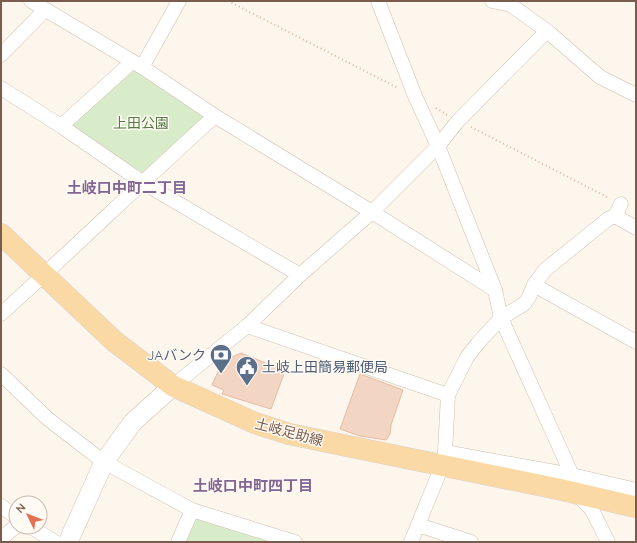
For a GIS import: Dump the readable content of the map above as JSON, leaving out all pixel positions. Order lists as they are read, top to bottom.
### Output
{
  "streets": {
    "main road": ["土岐足助線"]
  },
  "districts": ["土岐口中町二丁目", "土岐口中町四丁目"],
  "parks": ["上田公園"],
  "places": {
    "bank": ["JAバンク"],
    "public building": ["土岐上田簡易郵便局"]
  },
  "north": "top left"
}
